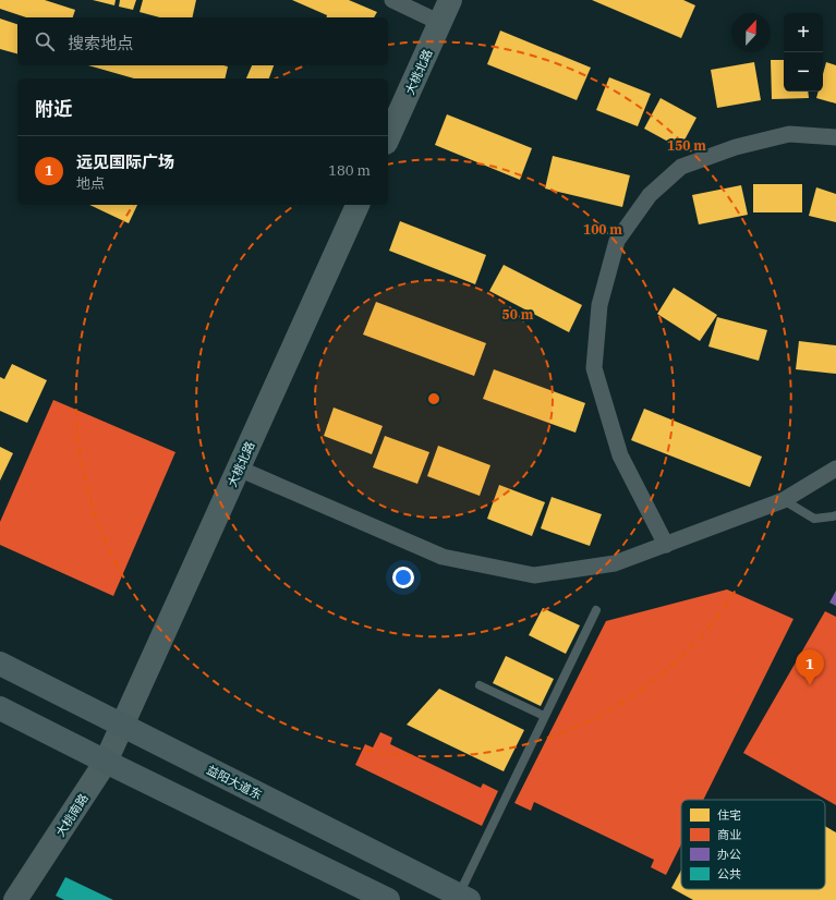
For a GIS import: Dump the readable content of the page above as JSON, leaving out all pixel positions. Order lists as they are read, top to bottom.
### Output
{
  "streets": {
    "main road": ["益阳大道东"],
    "street": ["大桃北路", "大桃南路"]
  },
  "crossings": [
    ["大桃北路", "益阳大道东"],
    ["大桃北路", "大桃南路"],
    ["益阳大道东", "大桃南路"]
  ],
  "legend": [
    "住宅",
    "商业",
    "办公",
    "公共"
  ],
  "north": "top",
  "page": {
    "map_buttons": ["+", "−"],
    "search": "搜索地点",
    "heading": "附近",
    "list": [
      {
        "mark": "1",
        "name": "远见国际广场",
        "note": "地点",
        "value": "180 m"
      }
    ],
    "pins": "1"
  },
  "rings": ["150 m", "100 m", "50 m"]
}
